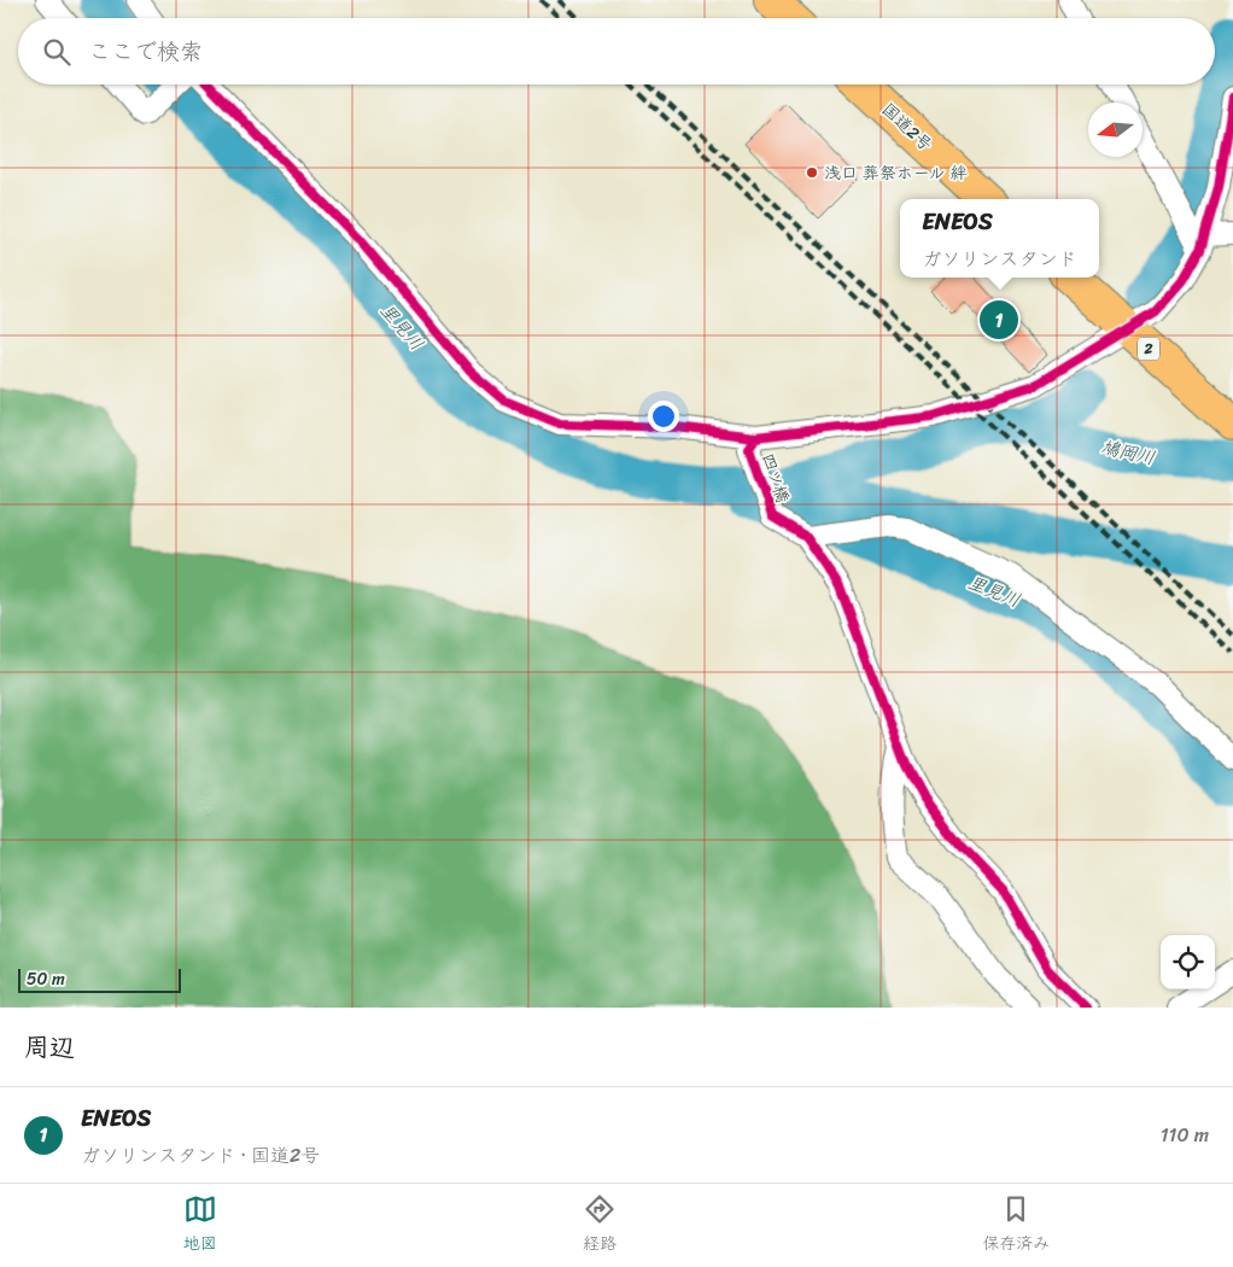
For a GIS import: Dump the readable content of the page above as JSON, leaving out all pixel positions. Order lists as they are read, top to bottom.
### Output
{
  "streets": {
    "highway": ["国道2号", "2"],
    "street": ["四ツ橋"]
  },
  "water": ["里見川", "鳩岡川"],
  "places": ["浅口 葬祭ホール 絆"],
  "scale_bar": "50 m",
  "north": "left",
  "page": {
    "search": "ここで検索",
    "popup": ["ENEOS", "ガソリンスタンド"],
    "pins": "1",
    "scale": "50 m",
    "heading": "周辺",
    "list": [
      {
        "mark": "1",
        "name": "ENEOS",
        "note": "ガソリンスタンド · 国道2号",
        "value": "110 m"
      }
    ],
    "nav": ["地図", "経路", "保存済み"]
  }
}
